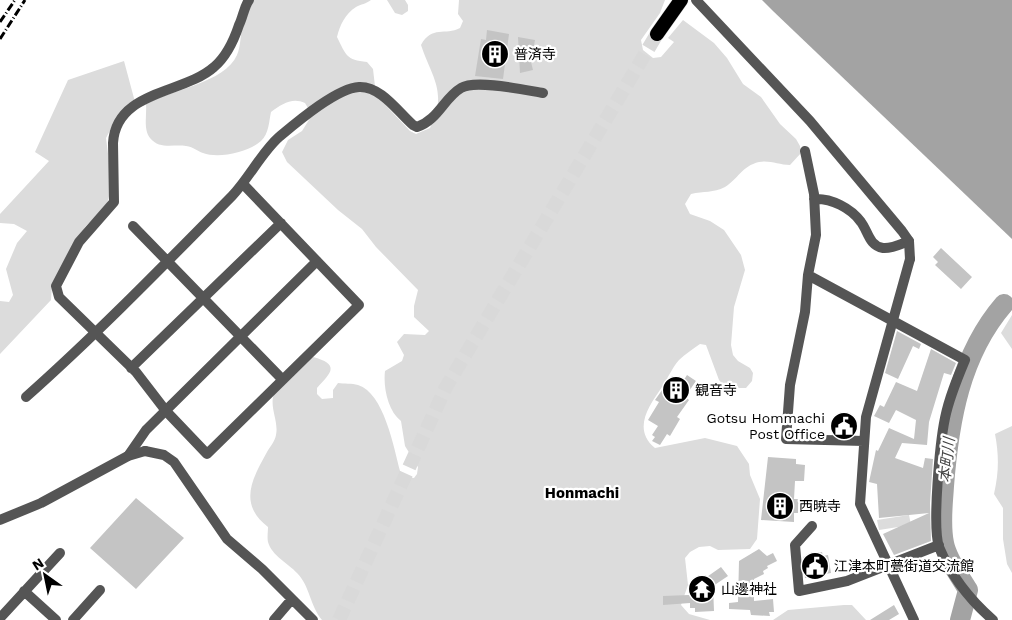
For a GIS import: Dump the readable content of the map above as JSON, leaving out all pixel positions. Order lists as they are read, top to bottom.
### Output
{
  "districts": ["Honmachi"],
  "water": ["本町川"],
  "places": {
    "building": ["普済寺", "観音寺", "西暁寺"],
    "public building": ["Gotsu Hommachi Post Office", "江津本町甍街道交流館"],
    "temple": ["山邊神社"]
  },
  "north": "top left"
}
